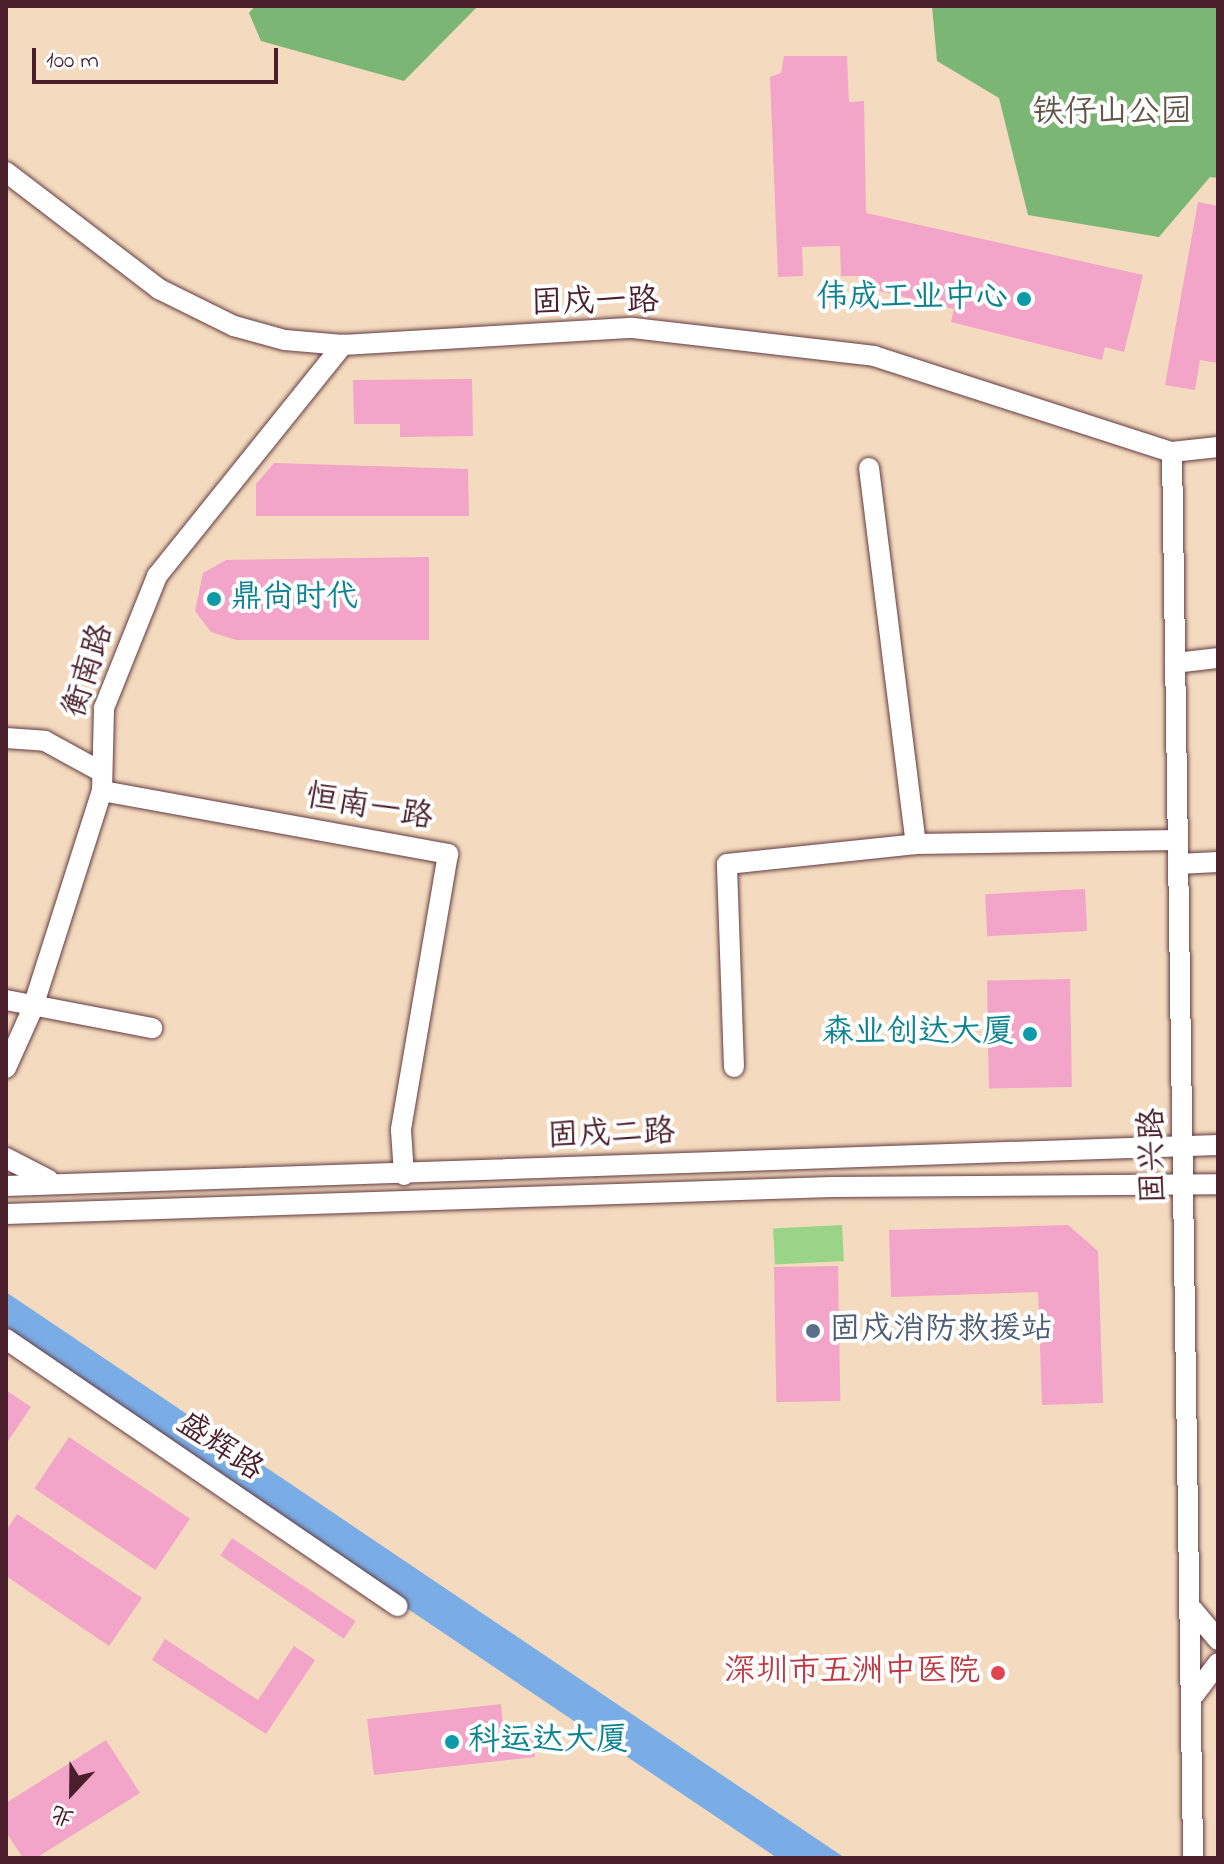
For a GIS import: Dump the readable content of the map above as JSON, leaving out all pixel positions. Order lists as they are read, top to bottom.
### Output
{
  "streets": {
    "street": [
      "固戍一路",
      "衡南路",
      "恒南一路",
      "固戍二路",
      "固兴路",
      "盛辉路"
    ]
  },
  "crossings": [
    ["固戍一路", "衡南路"],
    ["固戍一路", "固兴路"],
    ["衡南路", "恒南一路"],
    ["恒南一路", "固戍二路"],
    ["固戍二路", "固兴路"]
  ],
  "parks": ["铁仔山公园"],
  "places": [
    "伟成工业中心",
    "鼎尚时代",
    "森业创达大厦",
    "固戍消防救援站",
    "深圳市五洲中医院",
    "科运达大厦"
  ],
  "scale_bar": "100 m",
  "north": "bottom"
}
